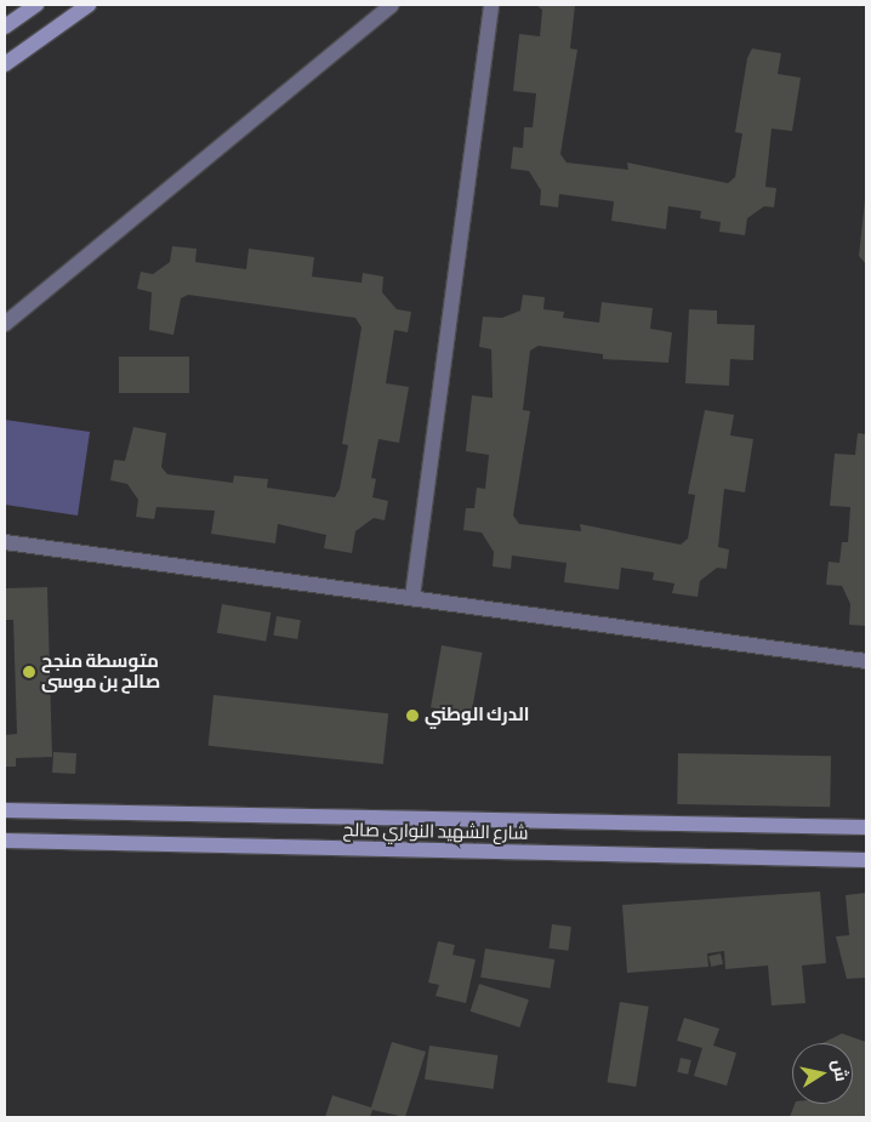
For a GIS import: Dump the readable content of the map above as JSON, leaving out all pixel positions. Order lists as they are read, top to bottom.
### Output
{
  "streets": {
    "street": ["شارع الشهيد النواري صالح"]
  },
  "places": ["متوسطة منجح صالح بن موسى", "الدرك الوطني"],
  "north": "right"
}
